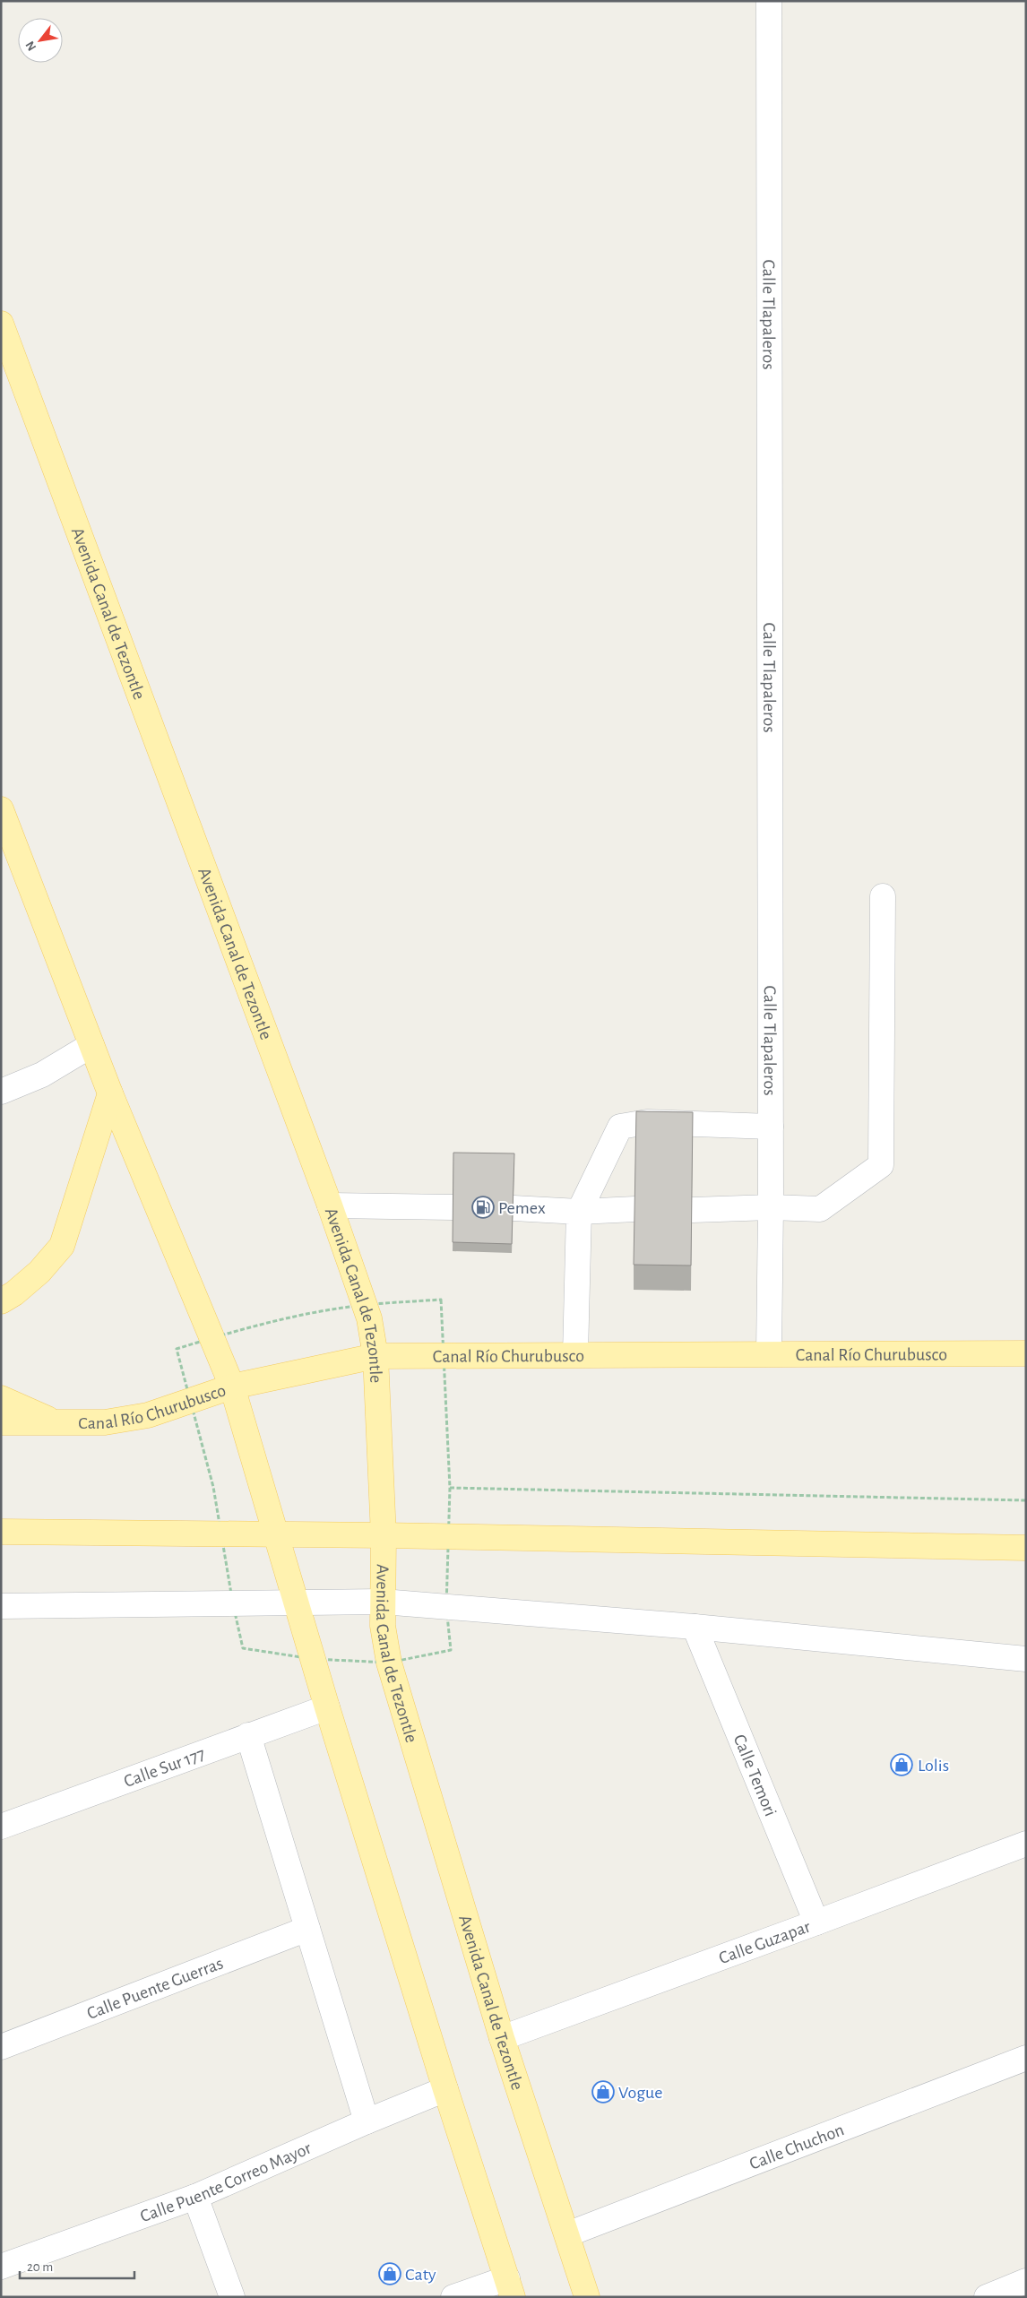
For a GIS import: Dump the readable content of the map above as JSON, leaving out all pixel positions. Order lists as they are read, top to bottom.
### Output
{
  "streets": {
    "main road": ["Avenida Canal de Tezontle", "Canal Río Churubusco"],
    "street": [
      "Calle Tlapaleros",
      "Calle Sur 177",
      "Calle Temori",
      "Calle Guzapar",
      "Calle Puente Guerras",
      "Calle Chuchon",
      "Calle Puente Correo Mayor"
    ]
  },
  "crossings": [
    ["Calle Tlapaleros", "Canal Río Churubusco"],
    ["Avenida Canal de Tezontle", "Canal Río Churubusco"],
    ["Avenida Canal de Tezontle", "Calle Guzapar"],
    ["Avenida Canal de Tezontle", "Calle Chuchon"],
    ["Calle Temori", "Calle Guzapar"]
  ],
  "places": {
    "fuel station": ["Pemex"],
    "shop": ["Lolis", "Vogue", "Caty"]
  },
  "scale_bar": "20 m",
  "north": "bottom left"
}
